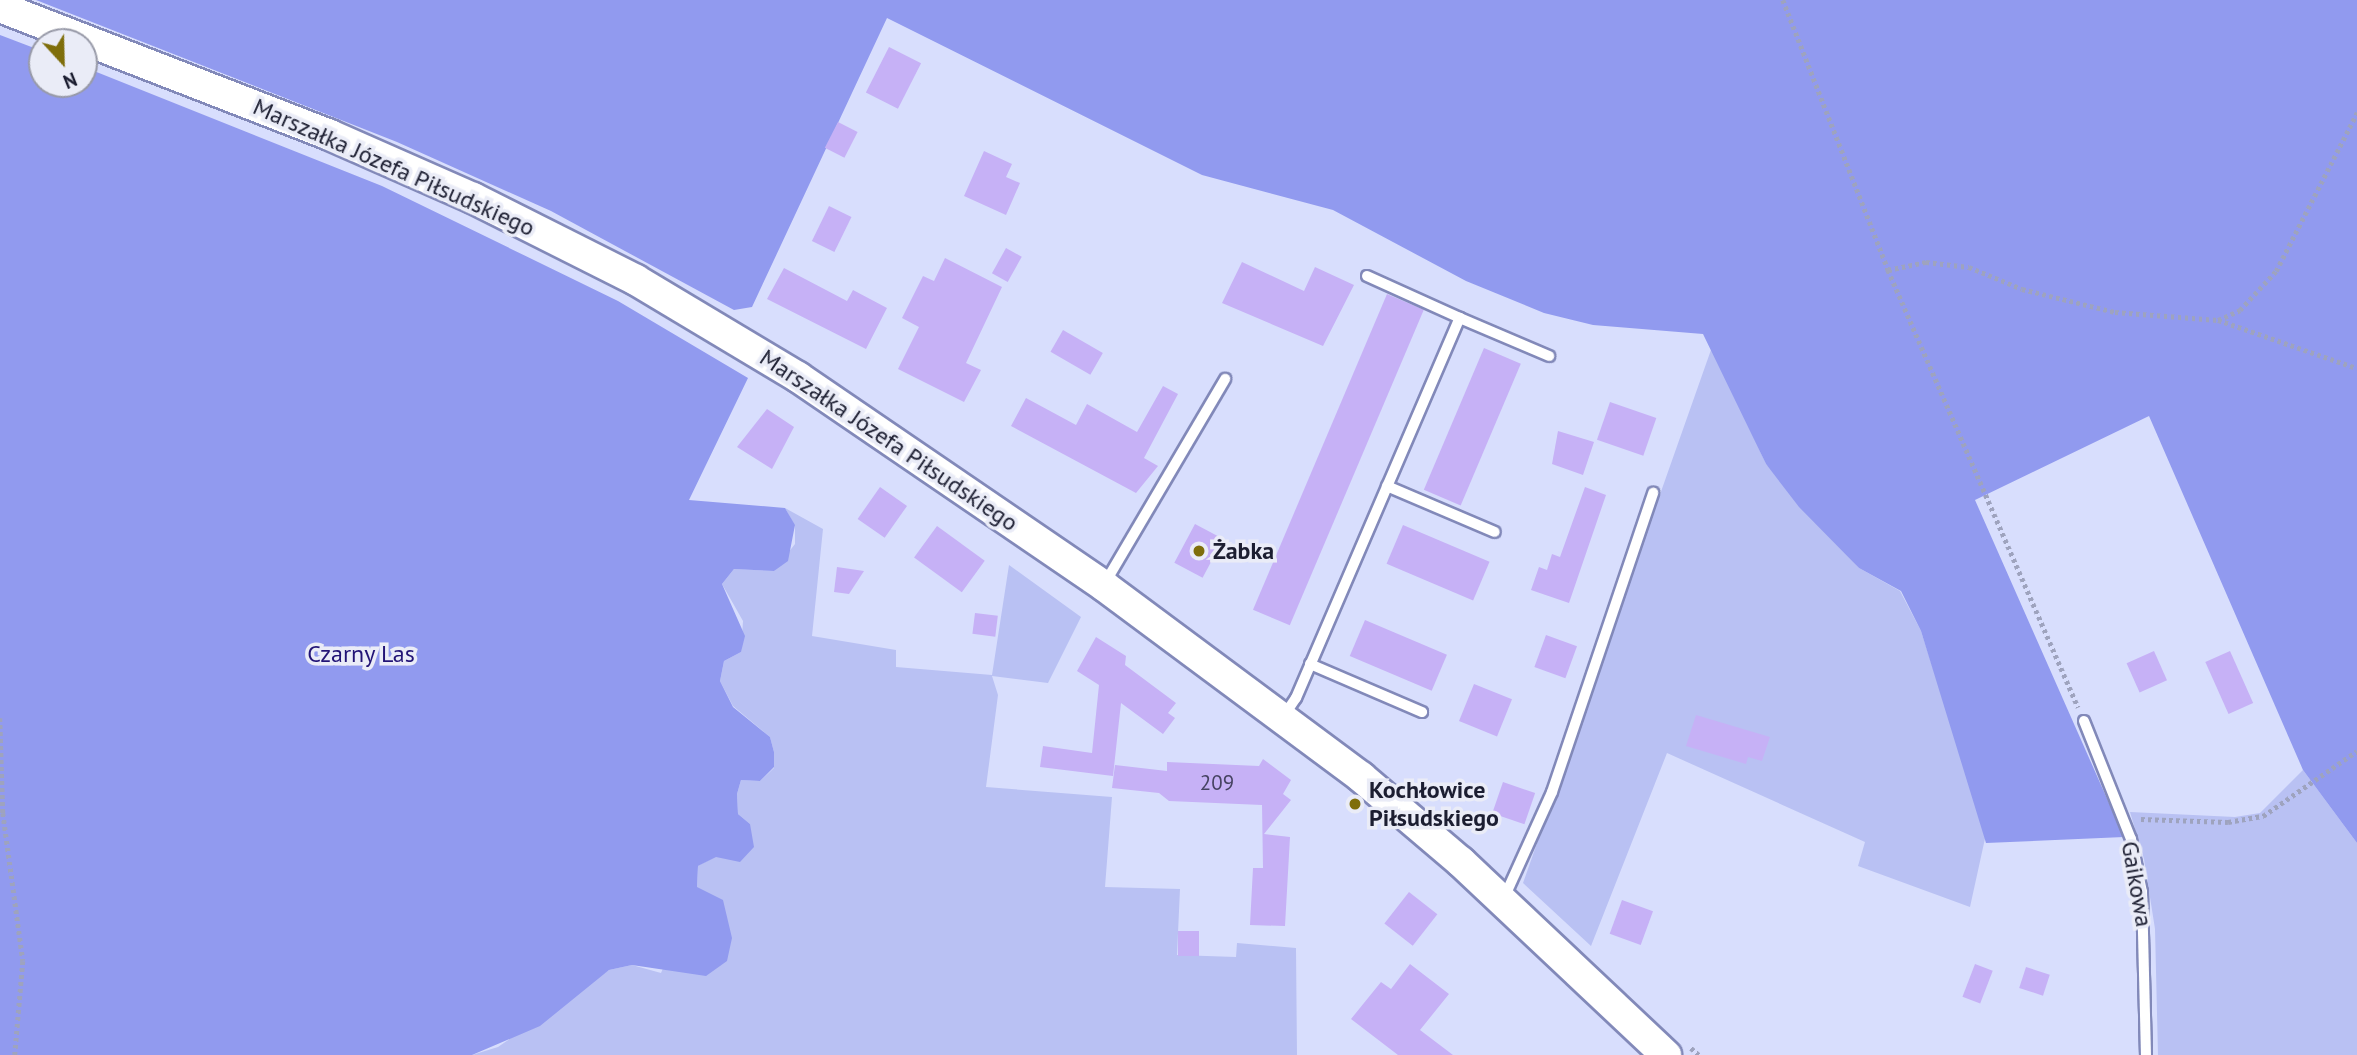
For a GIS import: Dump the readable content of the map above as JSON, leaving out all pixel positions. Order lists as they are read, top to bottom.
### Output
{
  "streets": {
    "street": ["Marszałka Józefa Piłsudskiego"],
    "lane": ["Gaikowa"]
  },
  "parks": ["Czarny Las"],
  "places": ["Żabka", "Kochłowice Piłsudskiego"],
  "house_numbers": ["209"],
  "north": "bottom"
}
